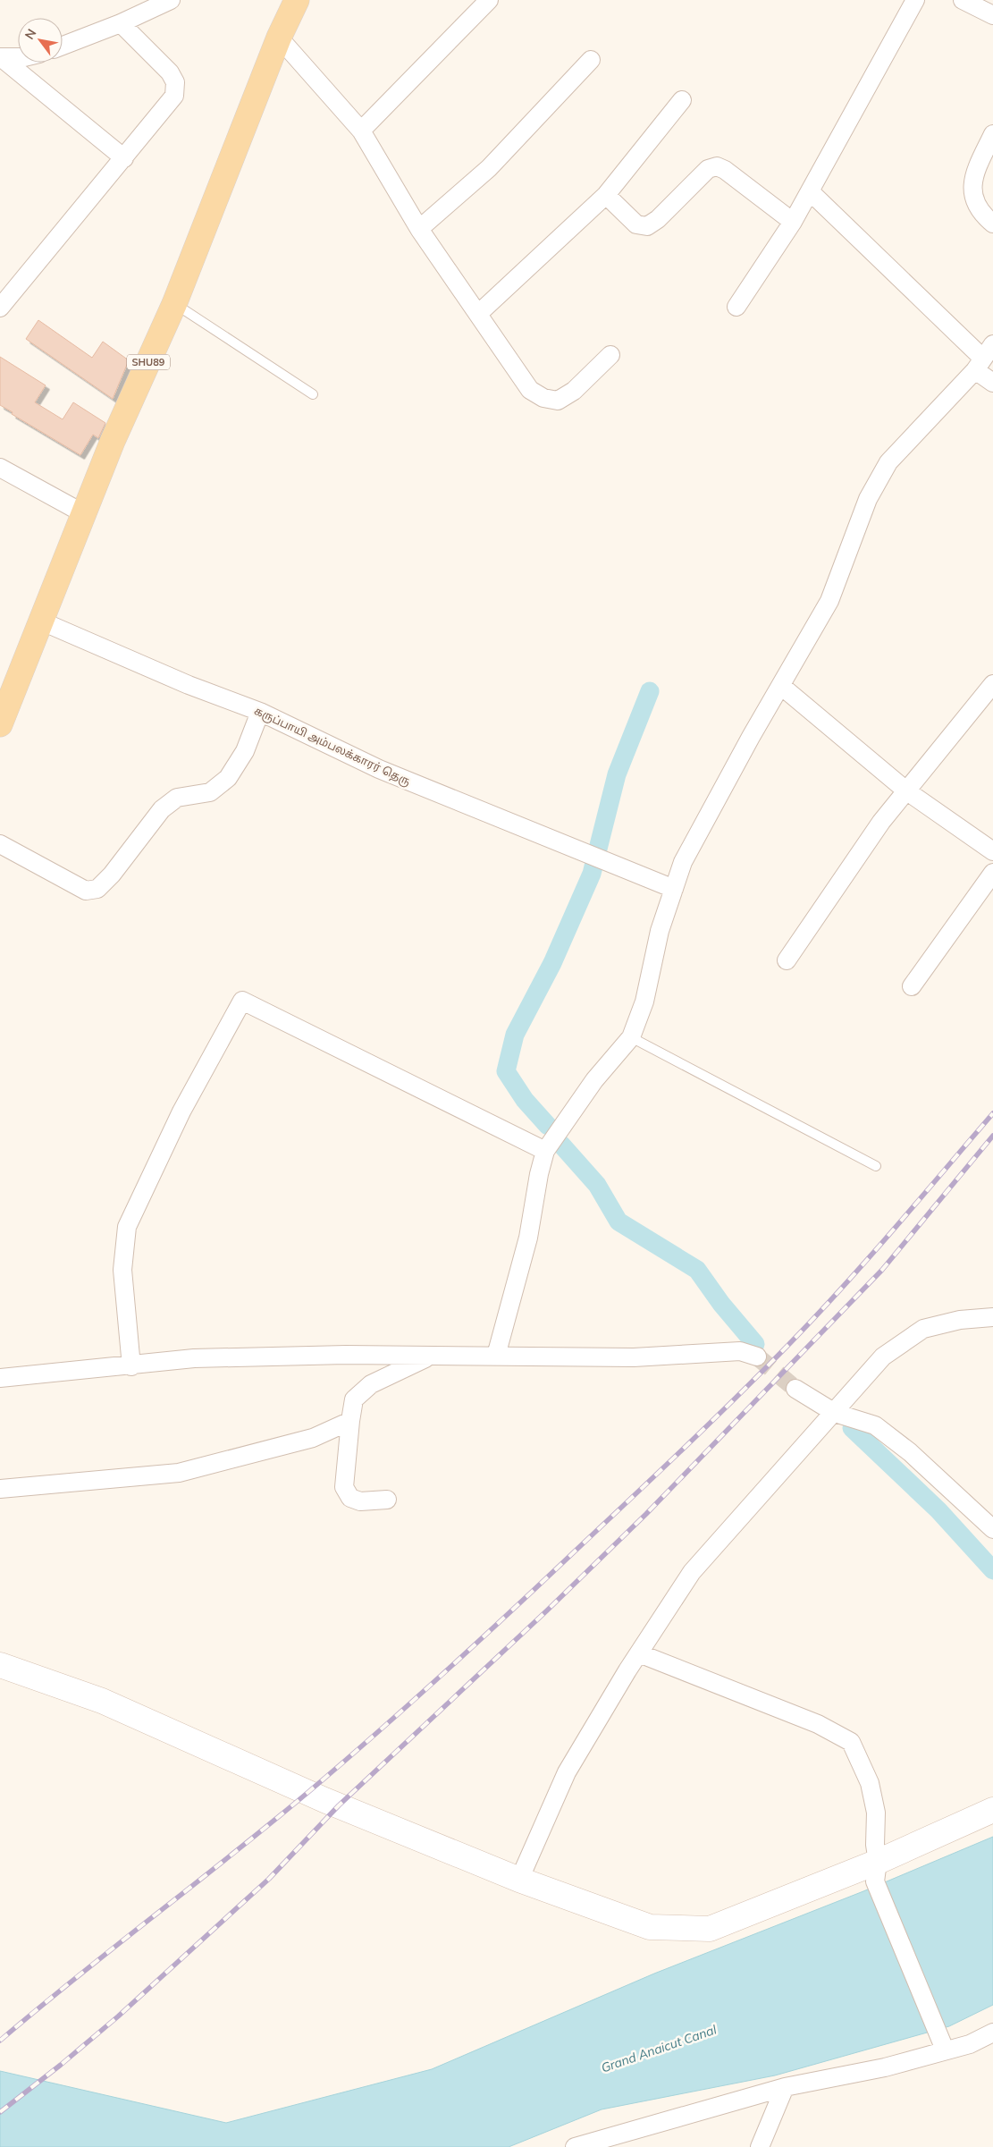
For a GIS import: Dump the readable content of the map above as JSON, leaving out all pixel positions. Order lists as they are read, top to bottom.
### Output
{
  "streets": {
    "main road": ["SHU89"],
    "street": ["கருப்பாயி அம்பலக்காரர் தெரு"]
  },
  "crossings": [
    ["SHU89", "கருப்பாயி அம்பலக்காரர் தெரு"]
  ],
  "water": ["Grand Anaicut Canal"],
  "north": "top left"
}
